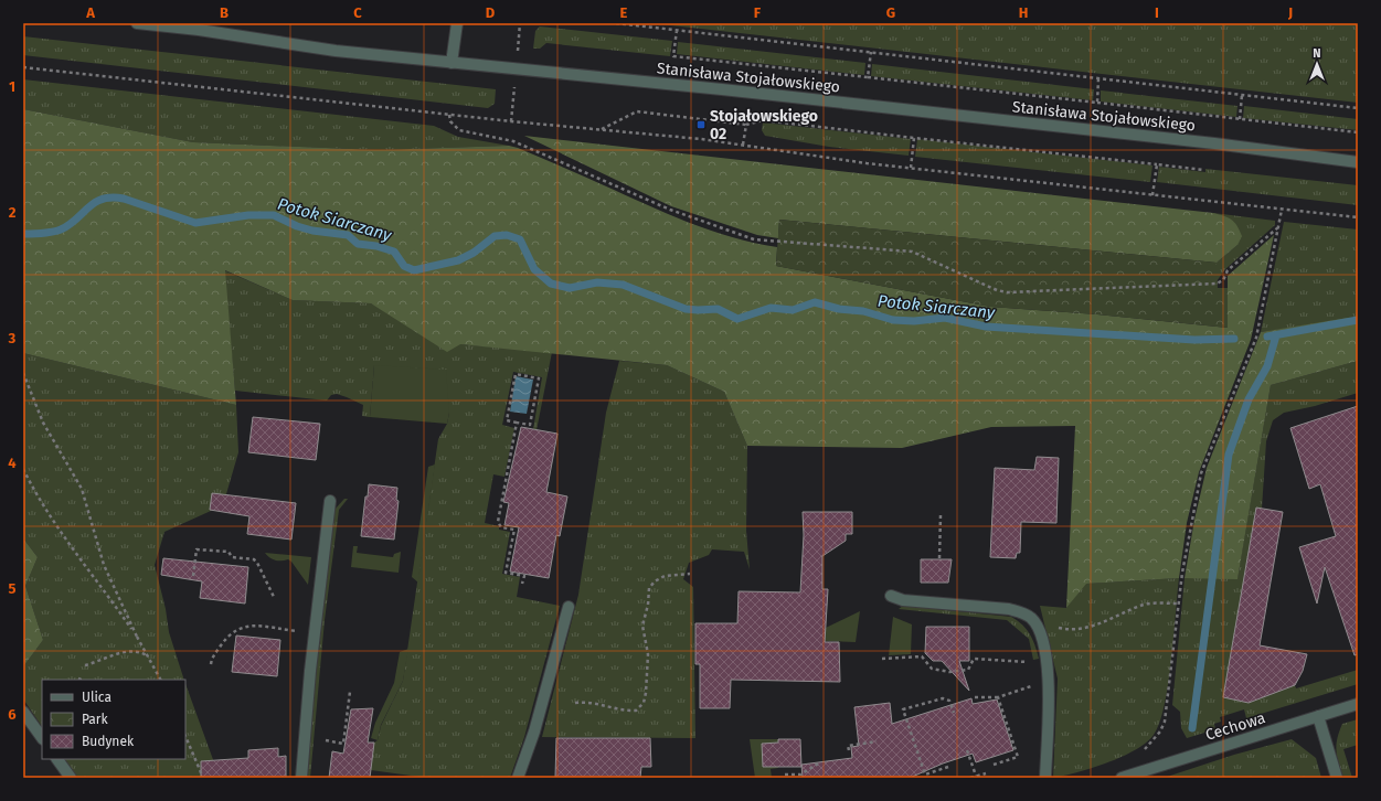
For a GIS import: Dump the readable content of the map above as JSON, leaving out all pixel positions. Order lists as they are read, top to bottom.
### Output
{
  "streets": {
    "street": ["Stanisława Stojałowskiego", "Cechowa"]
  },
  "water": ["Potok Siarczany"],
  "places": {
    "transit": ["Stojałowskiego 02"]
  },
  "legend": ["Ulica", "Park", "Budynek"],
  "north": "top",
  "grid": {
    "columns": [
      "A",
      "B",
      "C",
      "D",
      "E",
      "F",
      "G",
      "H",
      "I",
      "J"
    ],
    "rows": [
      "1",
      "2",
      "3",
      "4",
      "5",
      "6"
    ]
  }
}
